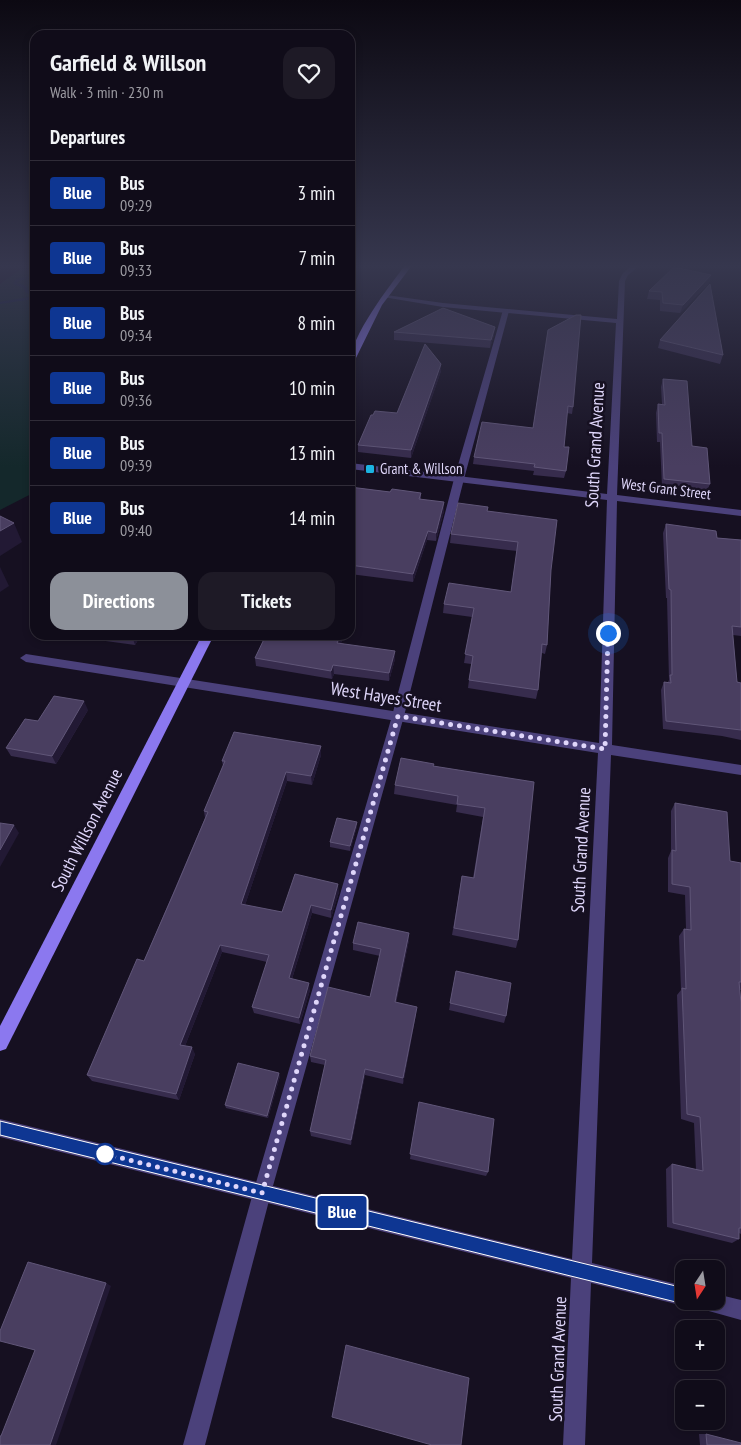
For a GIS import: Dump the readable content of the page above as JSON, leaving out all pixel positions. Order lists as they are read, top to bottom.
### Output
{
  "streets": {
    "main road": ["South Willson Avenue"],
    "street": ["South Grand Avenue", "West Grant Street", "West Hayes Street"]
  },
  "crossings": [
    ["South Grand Avenue", "West Grant Street"],
    ["South Grand Avenue", "West Hayes Street"],
    ["West Hayes Street", "South Willson Avenue"]
  ],
  "places": {
    "transit": ["Grant & Willson"]
  },
  "lines": ["bus line Blue"],
  "north": "bottom",
  "page": {
    "on_map": "Blue",
    "heading": [
      ["Garfield & Willson", "Walk · 3 min · 230 m"],
      "Departures"
    ],
    "list": [
      {
        "mark": "Blue",
        "name": "Bus",
        "note": "09:29",
        "value": "3 min"
      },
      {
        "mark": "Blue",
        "name": "Bus",
        "note": "09:33",
        "value": "7 min"
      },
      {
        "mark": "Blue",
        "name": "Bus",
        "note": "09:34",
        "value": "8 min"
      },
      {
        "mark": "Blue",
        "name": "Bus",
        "note": "09:36",
        "value": "10 min"
      },
      {
        "mark": "Blue",
        "name": "Bus",
        "note": "09:39",
        "value": "13 min"
      },
      {
        "mark": "Blue",
        "name": "Bus",
        "note": "09:40",
        "value": "14 min"
      }
    ],
    "buttons": ["Directions", "Tickets"],
    "map_buttons": ["+", "−"]
  }
}
